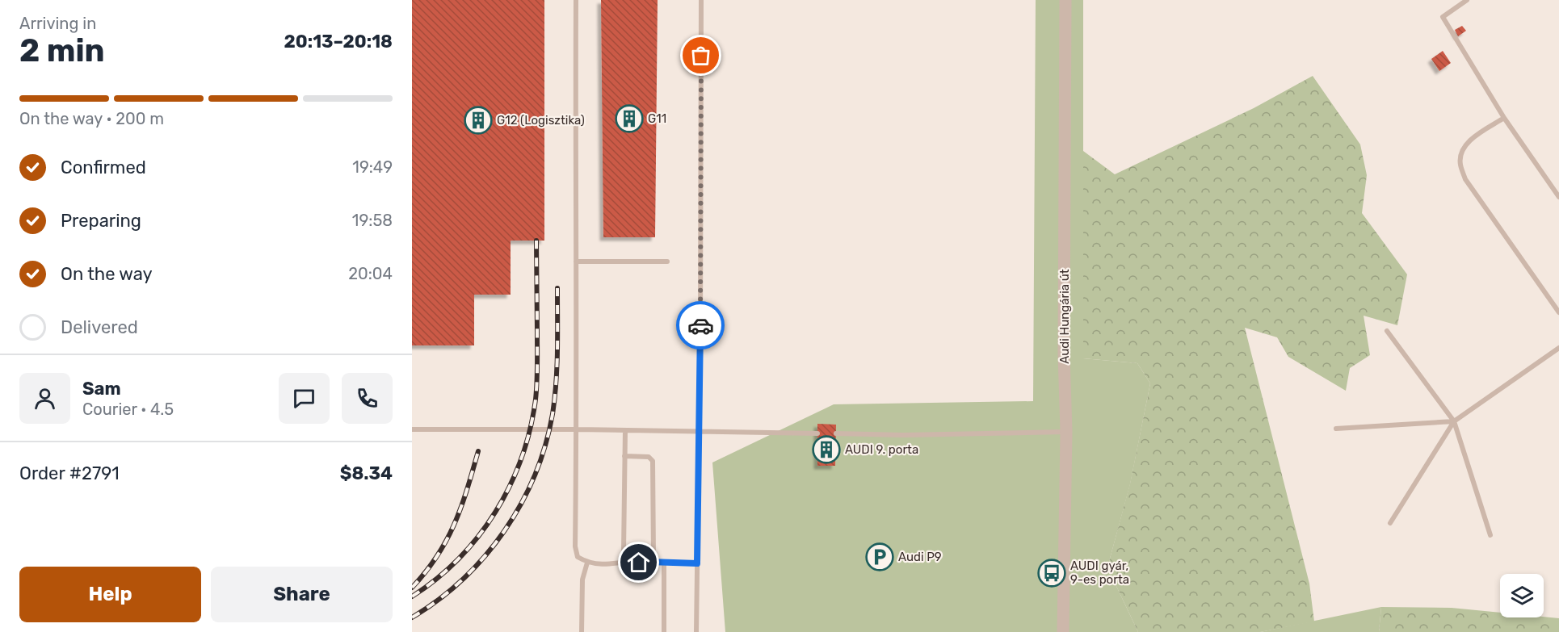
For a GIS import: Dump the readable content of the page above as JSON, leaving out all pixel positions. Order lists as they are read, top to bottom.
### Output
{
  "streets": {
    "street": ["Audi Hungária út"]
  },
  "places": {
    "building": ["G11", "G12 (Logisztika)", "AUDI 9. porta"],
    "parking": ["Audi P9"],
    "bus stop": ["AUDI gyár, 9-es porta"]
  },
  "page": {
    "heading": ["2 min", "Arriving in", "20:13–20:18"],
    "panel": [
      "Sam",
      "Courier · 4.5",
      "Order #2791",
      "$8.34"
    ],
    "bar": "On the way · 200 m",
    "list": [
      ["Confirmed", "19:49"],
      ["Preparing", "19:58"],
      ["On the way", "20:04"],
      "Delivered"
    ],
    "buttons": ["Help", "Share"]
  }
}
